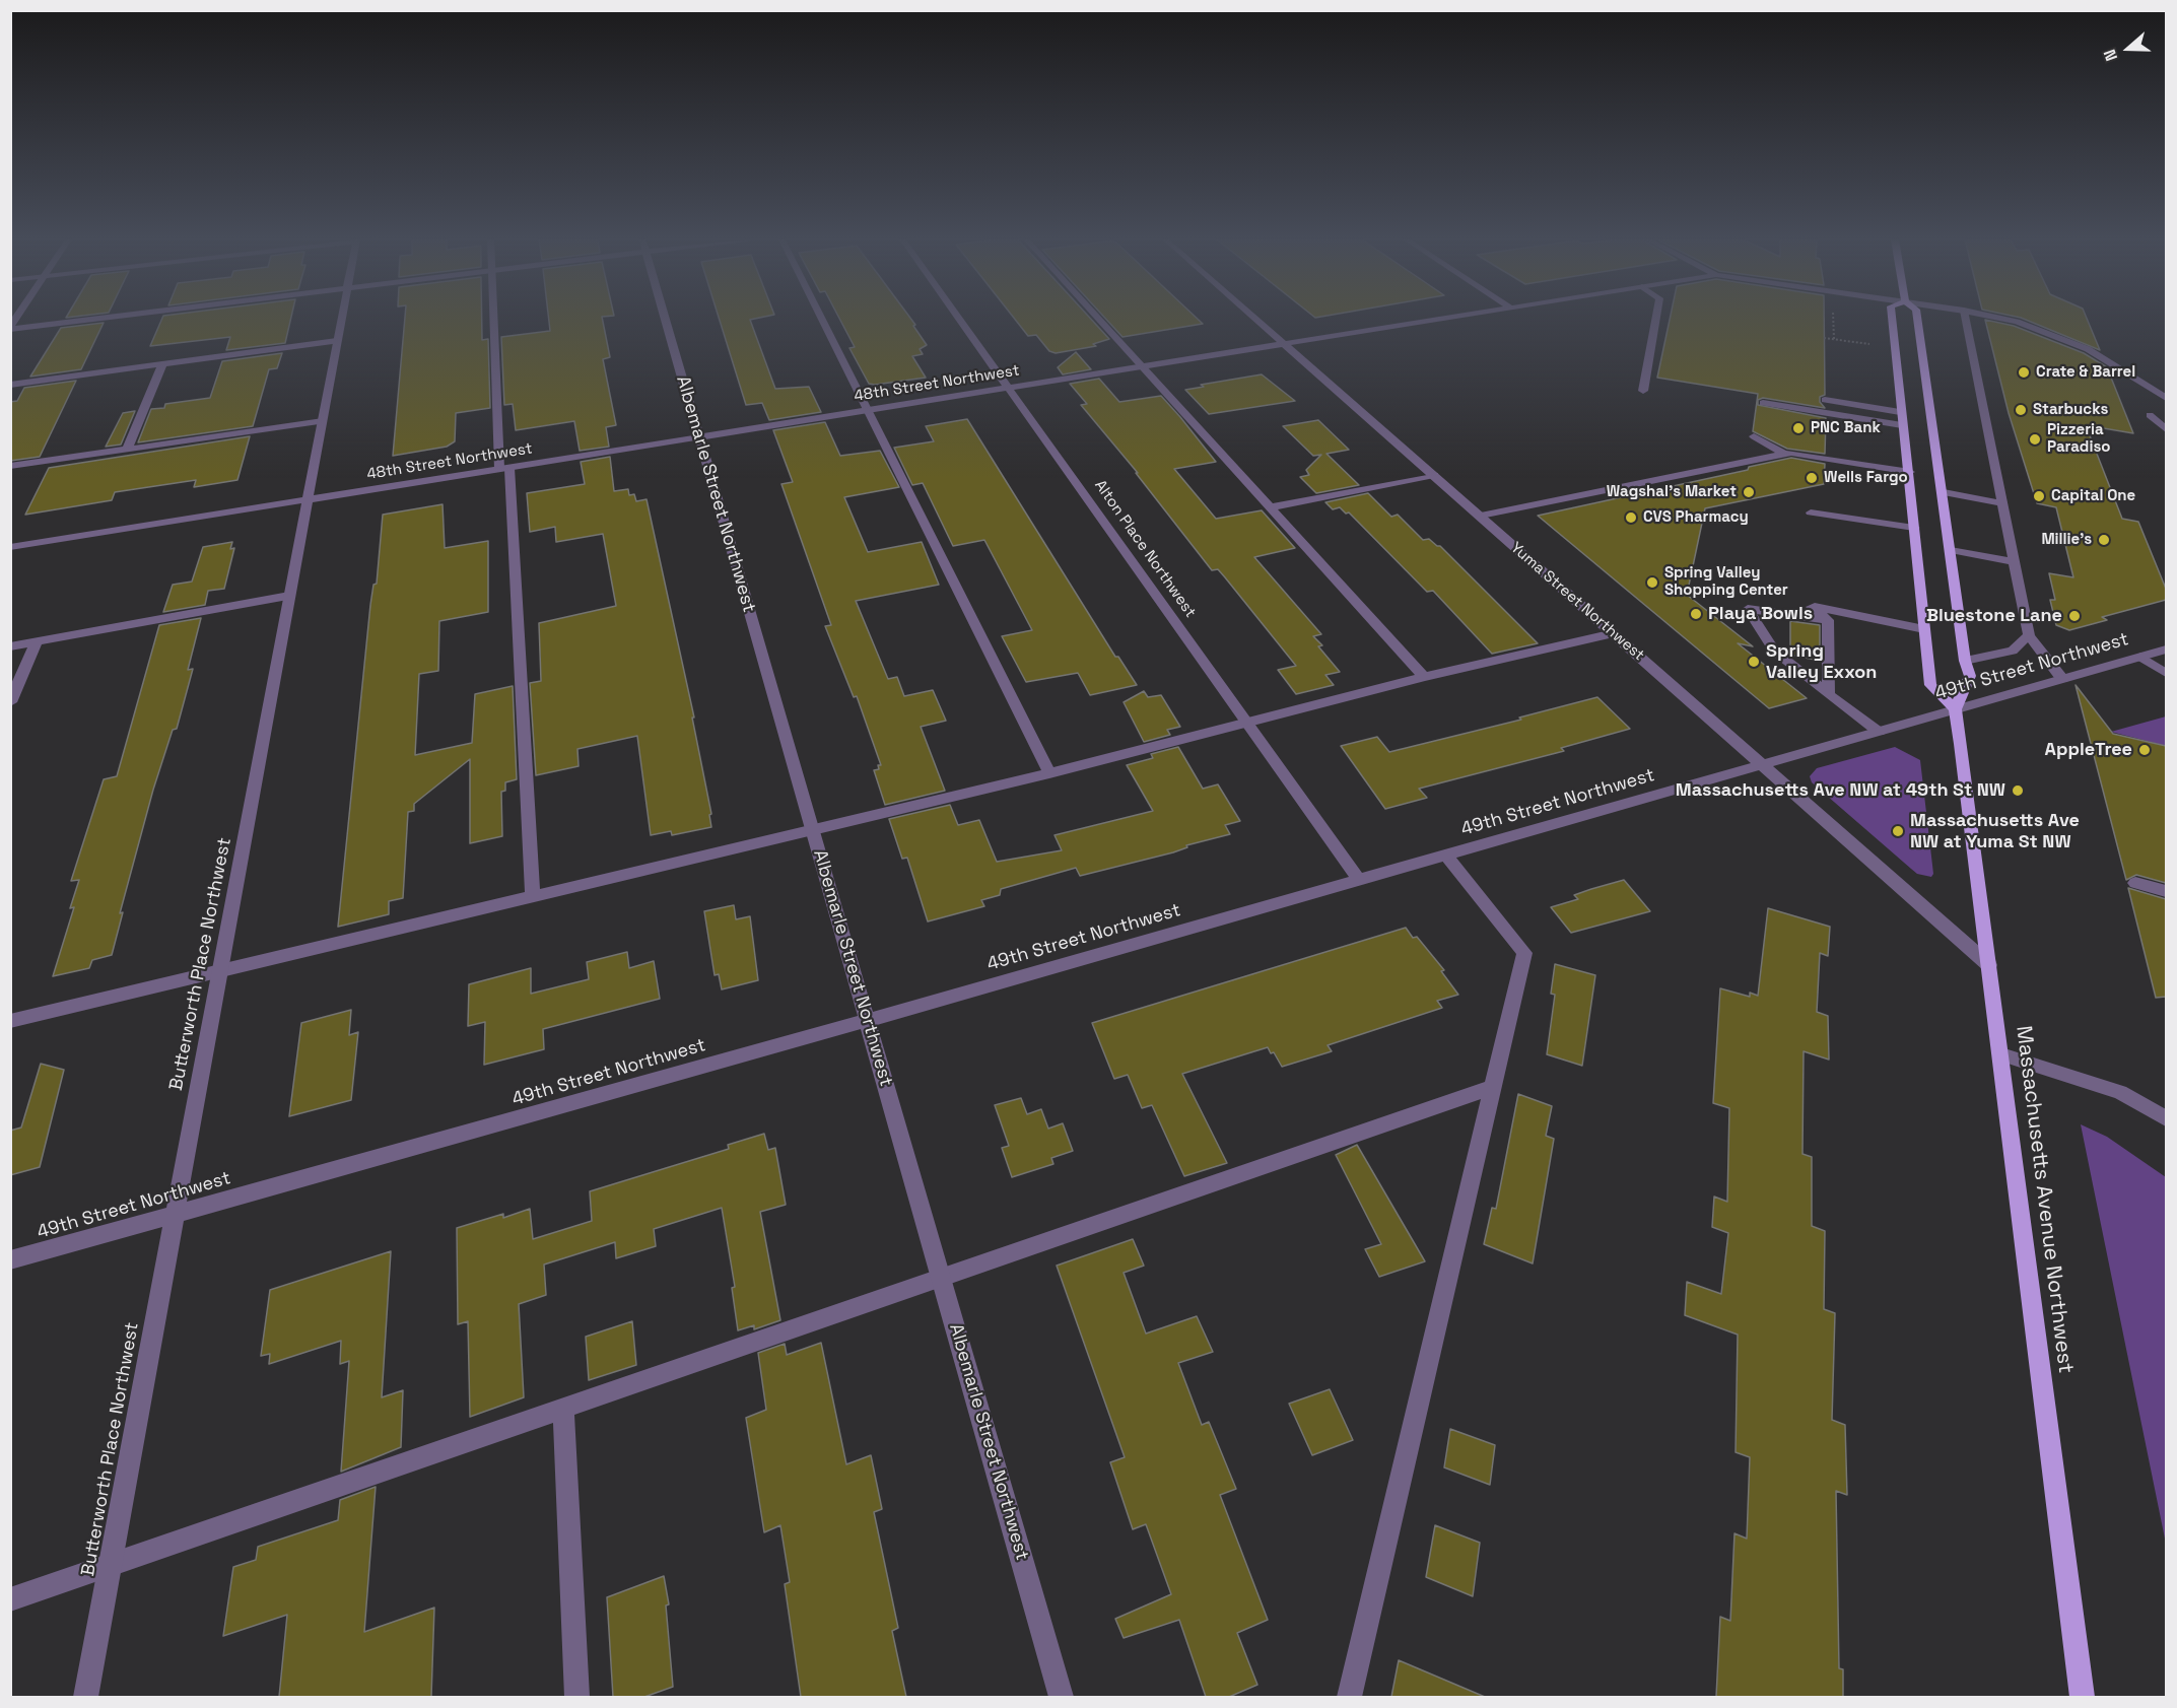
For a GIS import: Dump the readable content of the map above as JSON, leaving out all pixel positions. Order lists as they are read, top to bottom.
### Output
{
  "streets": {
    "main road": ["Massachusetts Avenue Northwest"],
    "street": [
      "48th Street Northwest",
      "Albemarle Street Northwest",
      "Alton Place Northwest",
      "Yuma Street Northwest",
      "49th Street Northwest",
      "Butterworth Place Northwest"
    ]
  },
  "crossings": [
    ["48th Street Northwest", "Albemarle Street Northwest"],
    ["48th Street Northwest", "Alton Place Northwest"],
    ["48th Street Northwest", "Yuma Street Northwest"],
    ["48th Street Northwest", "Butterworth Place Northwest"],
    ["Albemarle Street Northwest", "49th Street Northwest"],
    ["Alton Place Northwest", "49th Street Northwest"],
    ["Yuma Street Northwest", "49th Street Northwest"],
    ["Yuma Street Northwest", "Massachusetts Avenue Northwest"],
    ["49th Street Northwest", "Butterworth Place Northwest"],
    ["49th Street Northwest", "Massachusetts Avenue Northwest"]
  ],
  "places": [
    "Crate & Barrel",
    "Starbucks",
    "PNC Bank",
    "Pizzeria Paradiso",
    "Wells Fargo",
    "Wagshal's Market",
    "Capital One",
    "CVS Pharmacy",
    "Millie’s",
    "Spring Valley Shopping Center",
    "Playa Bowls",
    "Bluestone Lane",
    "Spring Valley Exxon",
    "AppleTree",
    "Massachusetts Ave NW at 49th St NW",
    "Massachusetts Ave NW at Yuma St NW"
  ],
  "north": "left"
}
